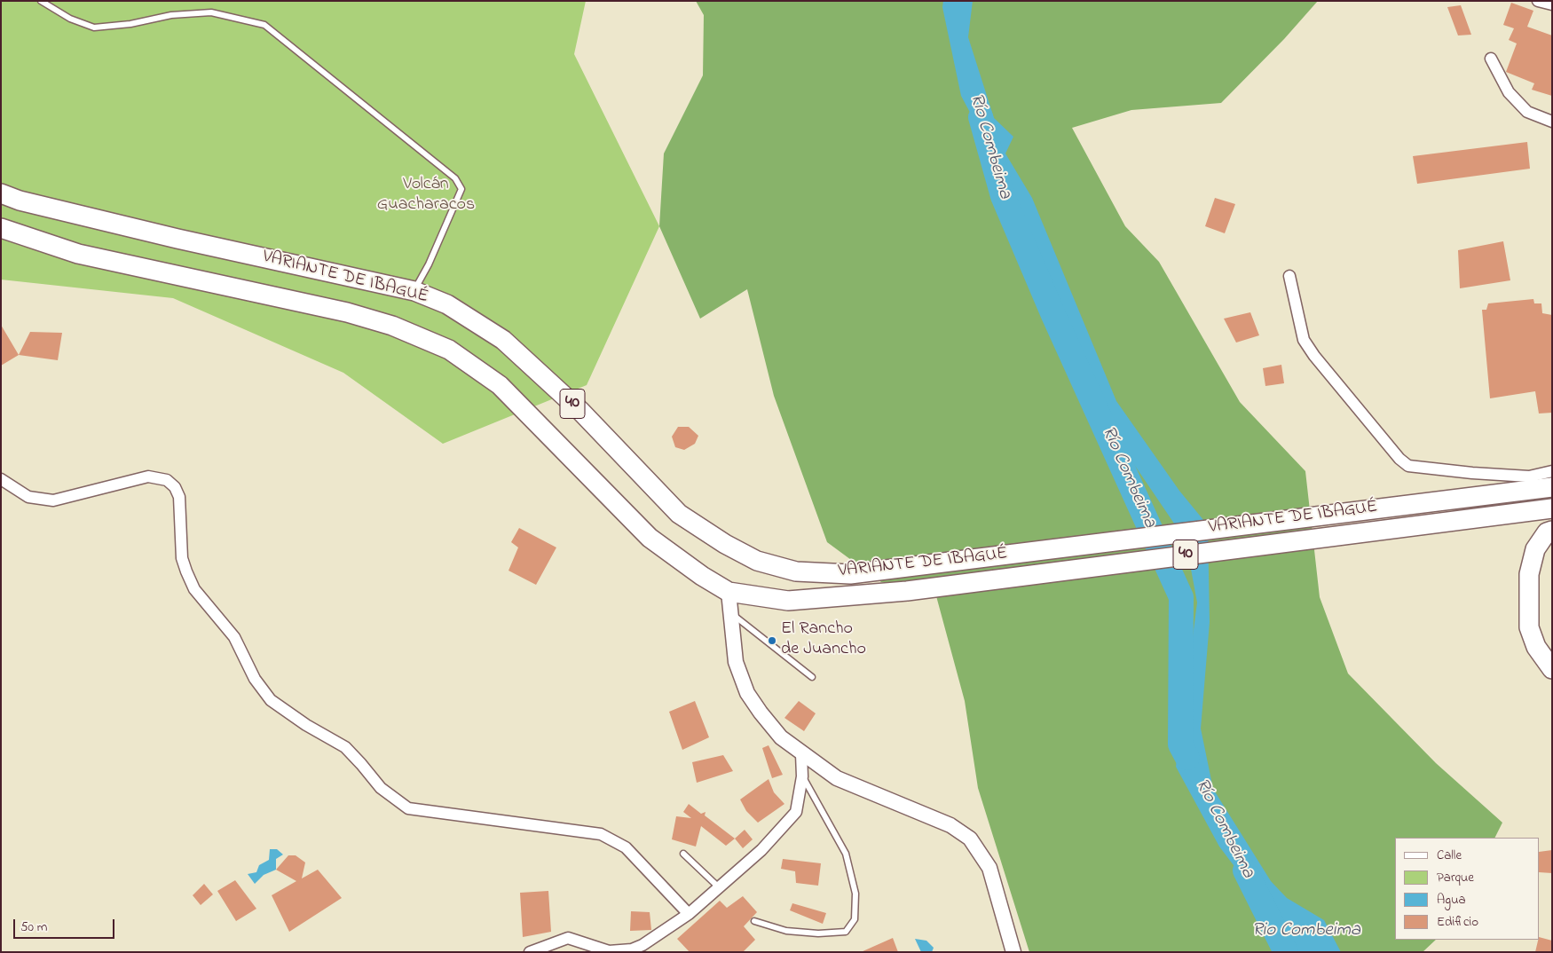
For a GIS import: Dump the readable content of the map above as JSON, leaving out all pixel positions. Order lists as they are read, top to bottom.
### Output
{
  "streets": {
    "highway": ["VARIANTE DE IBAGUÉ", "40"]
  },
  "water": ["Río Combeima", "Rio Combeima"],
  "parks": ["Volcán Guacharacos"],
  "places": ["El Rancho de Juancho"],
  "legend": [
    "Calle",
    "Parque",
    "Agua",
    "Edificio"
  ],
  "scale_bar": "50 m"
}
